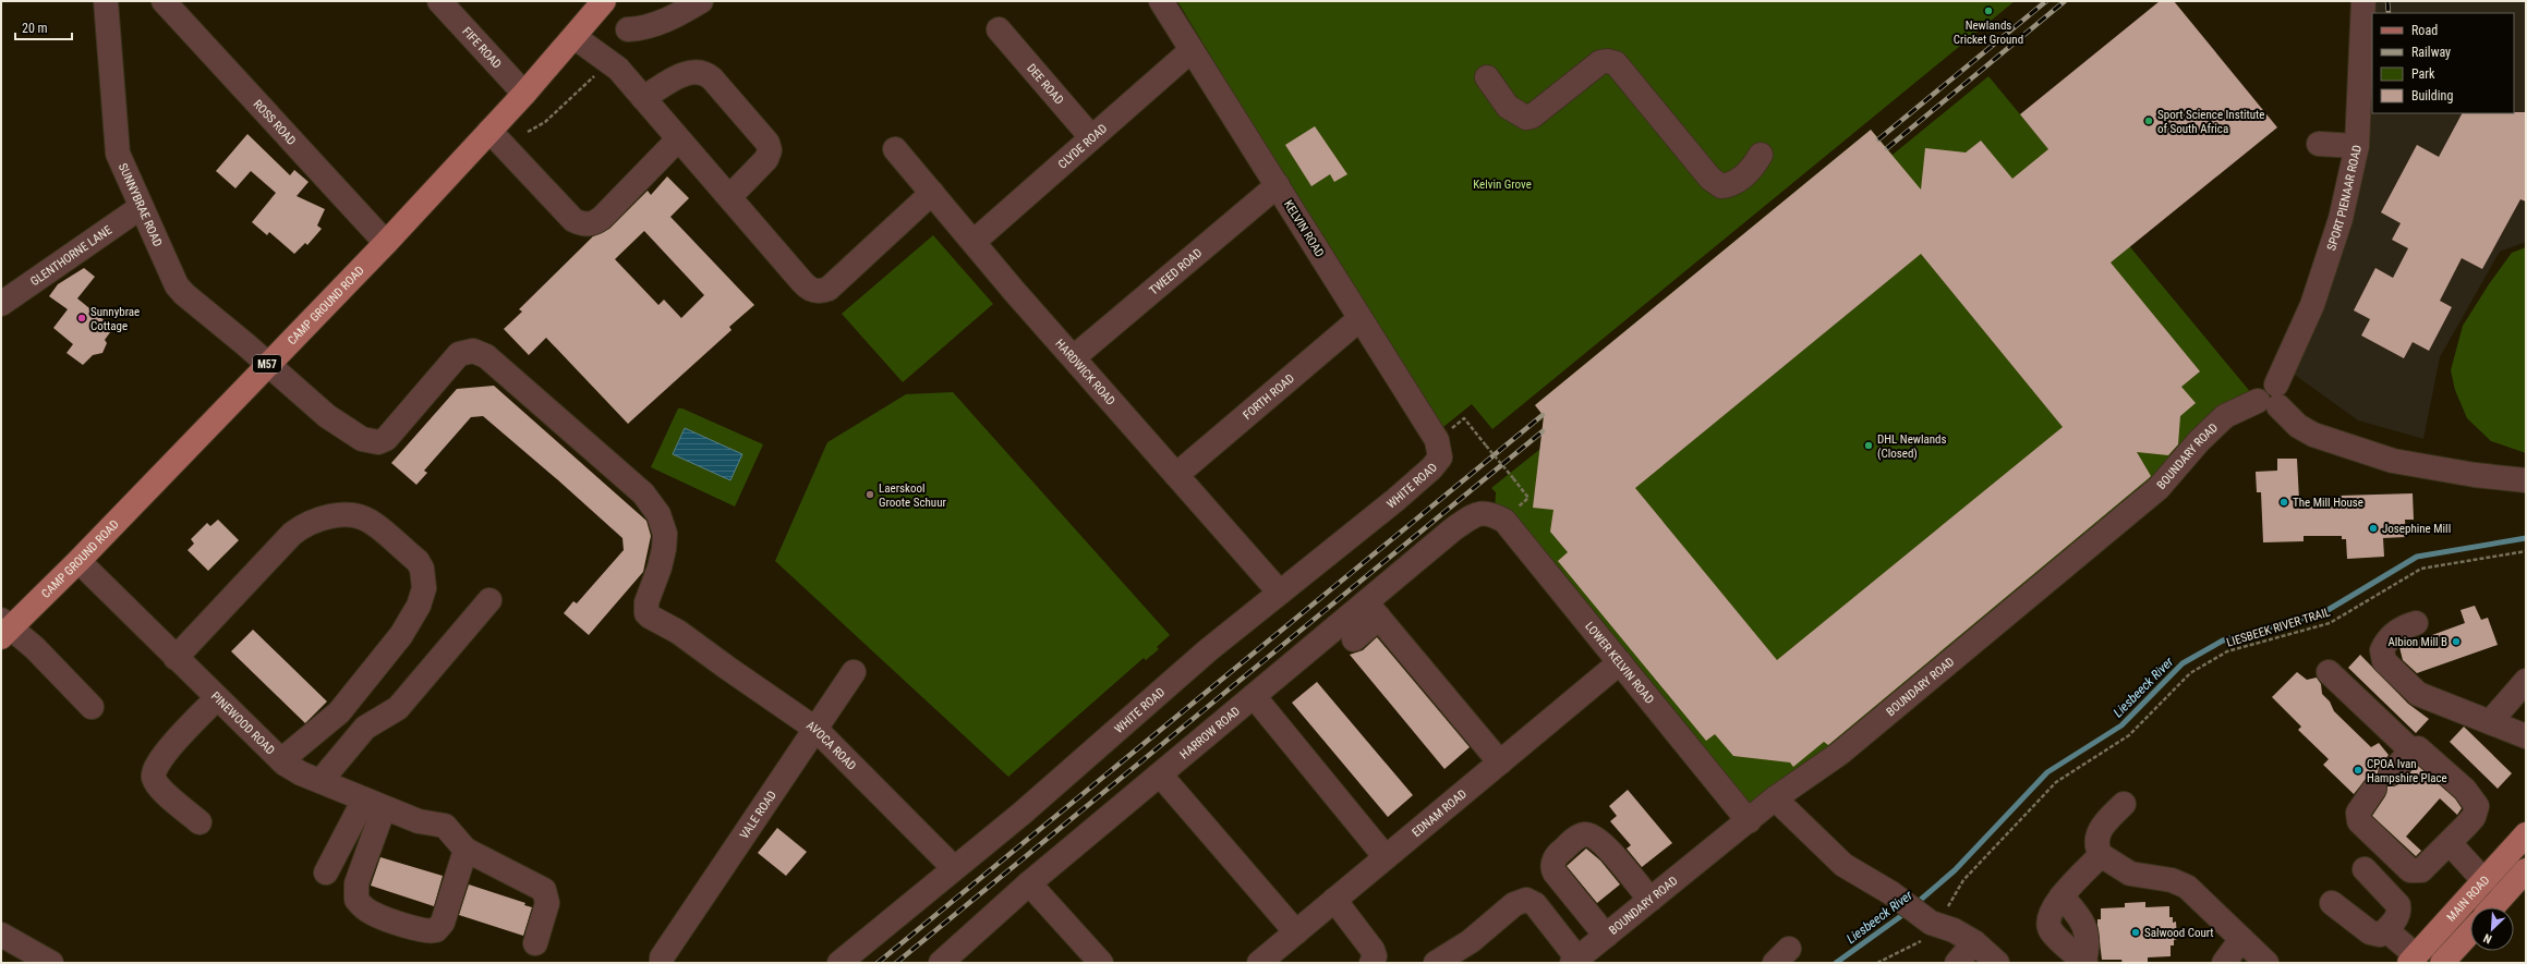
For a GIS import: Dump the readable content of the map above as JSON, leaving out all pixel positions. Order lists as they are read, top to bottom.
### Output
{
  "streets": {
    "main road": ["CAMP GROUND ROAD", "M57", "MAIN ROAD"],
    "street": [
      "FIFE ROAD",
      "DEE ROAD",
      "ROSS ROAD",
      "CLYDE ROAD",
      "SPORT PIENAAR ROAD",
      "SUNNYBRAE ROAD",
      "KELVIN ROAD",
      "GLENTHORNE LANE",
      "TWEED ROAD",
      "HARDWICK ROAD",
      "FORTH ROAD",
      "BOUNDARY ROAD",
      "WHITE ROAD",
      "LOWER KELVIN ROAD",
      "PINEWOOD ROAD",
      "HARROW ROAD",
      "AVOCA ROAD",
      "EDNAM ROAD",
      "VALE ROAD"
    ],
    "path": ["LIESBEEK RIVER TRAIL"]
  },
  "crossings": [
    ["FIFE ROAD", "CAMP GROUND ROAD"],
    ["DEE ROAD", "CLYDE ROAD"],
    ["ROSS ROAD", "CAMP GROUND ROAD"],
    ["CLYDE ROAD", "KELVIN ROAD"],
    ["CLYDE ROAD", "HARDWICK ROAD"],
    ["SPORT PIENAAR ROAD", "BOUNDARY ROAD"],
    ["SUNNYBRAE ROAD", "GLENTHORNE LANE"],
    ["SUNNYBRAE ROAD", "CAMP GROUND ROAD"],
    ["SUNNYBRAE ROAD", "AVOCA ROAD"],
    ["KELVIN ROAD", "TWEED ROAD"],
    ["KELVIN ROAD", "FORTH ROAD"],
    ["KELVIN ROAD", "WHITE ROAD"],
    ["TWEED ROAD", "HARDWICK ROAD"],
    ["CAMP GROUND ROAD", "PINEWOOD ROAD"],
    ["HARDWICK ROAD", "FORTH ROAD"],
    ["HARDWICK ROAD", "WHITE ROAD"],
    ["BOUNDARY ROAD", "LOWER KELVIN ROAD"],
    ["WHITE ROAD", "AVOCA ROAD"],
    ["LOWER KELVIN ROAD", "HARROW ROAD"],
    ["LOWER KELVIN ROAD", "EDNAM ROAD"],
    ["AVOCA ROAD", "VALE ROAD"]
  ],
  "water": ["Liesbeeck River"],
  "parks": ["Kelvin Grove"],
  "places": [
    "Newlands Cricket Ground",
    "Sport Science Institute of South Africa",
    "Sunnybrae Cottage",
    "DHL Newlands (Closed)",
    "Laerskool Groote Schuur",
    "The Mill House",
    "Josephine Mill",
    "Albion Mill B",
    "CPOA Ivan Hampshire Place",
    "Salwood Court"
  ],
  "legend": [
    "Road",
    "Railway",
    "Park",
    "Building"
  ],
  "scale_bar": "20 m",
  "north": "bottom left"
}
